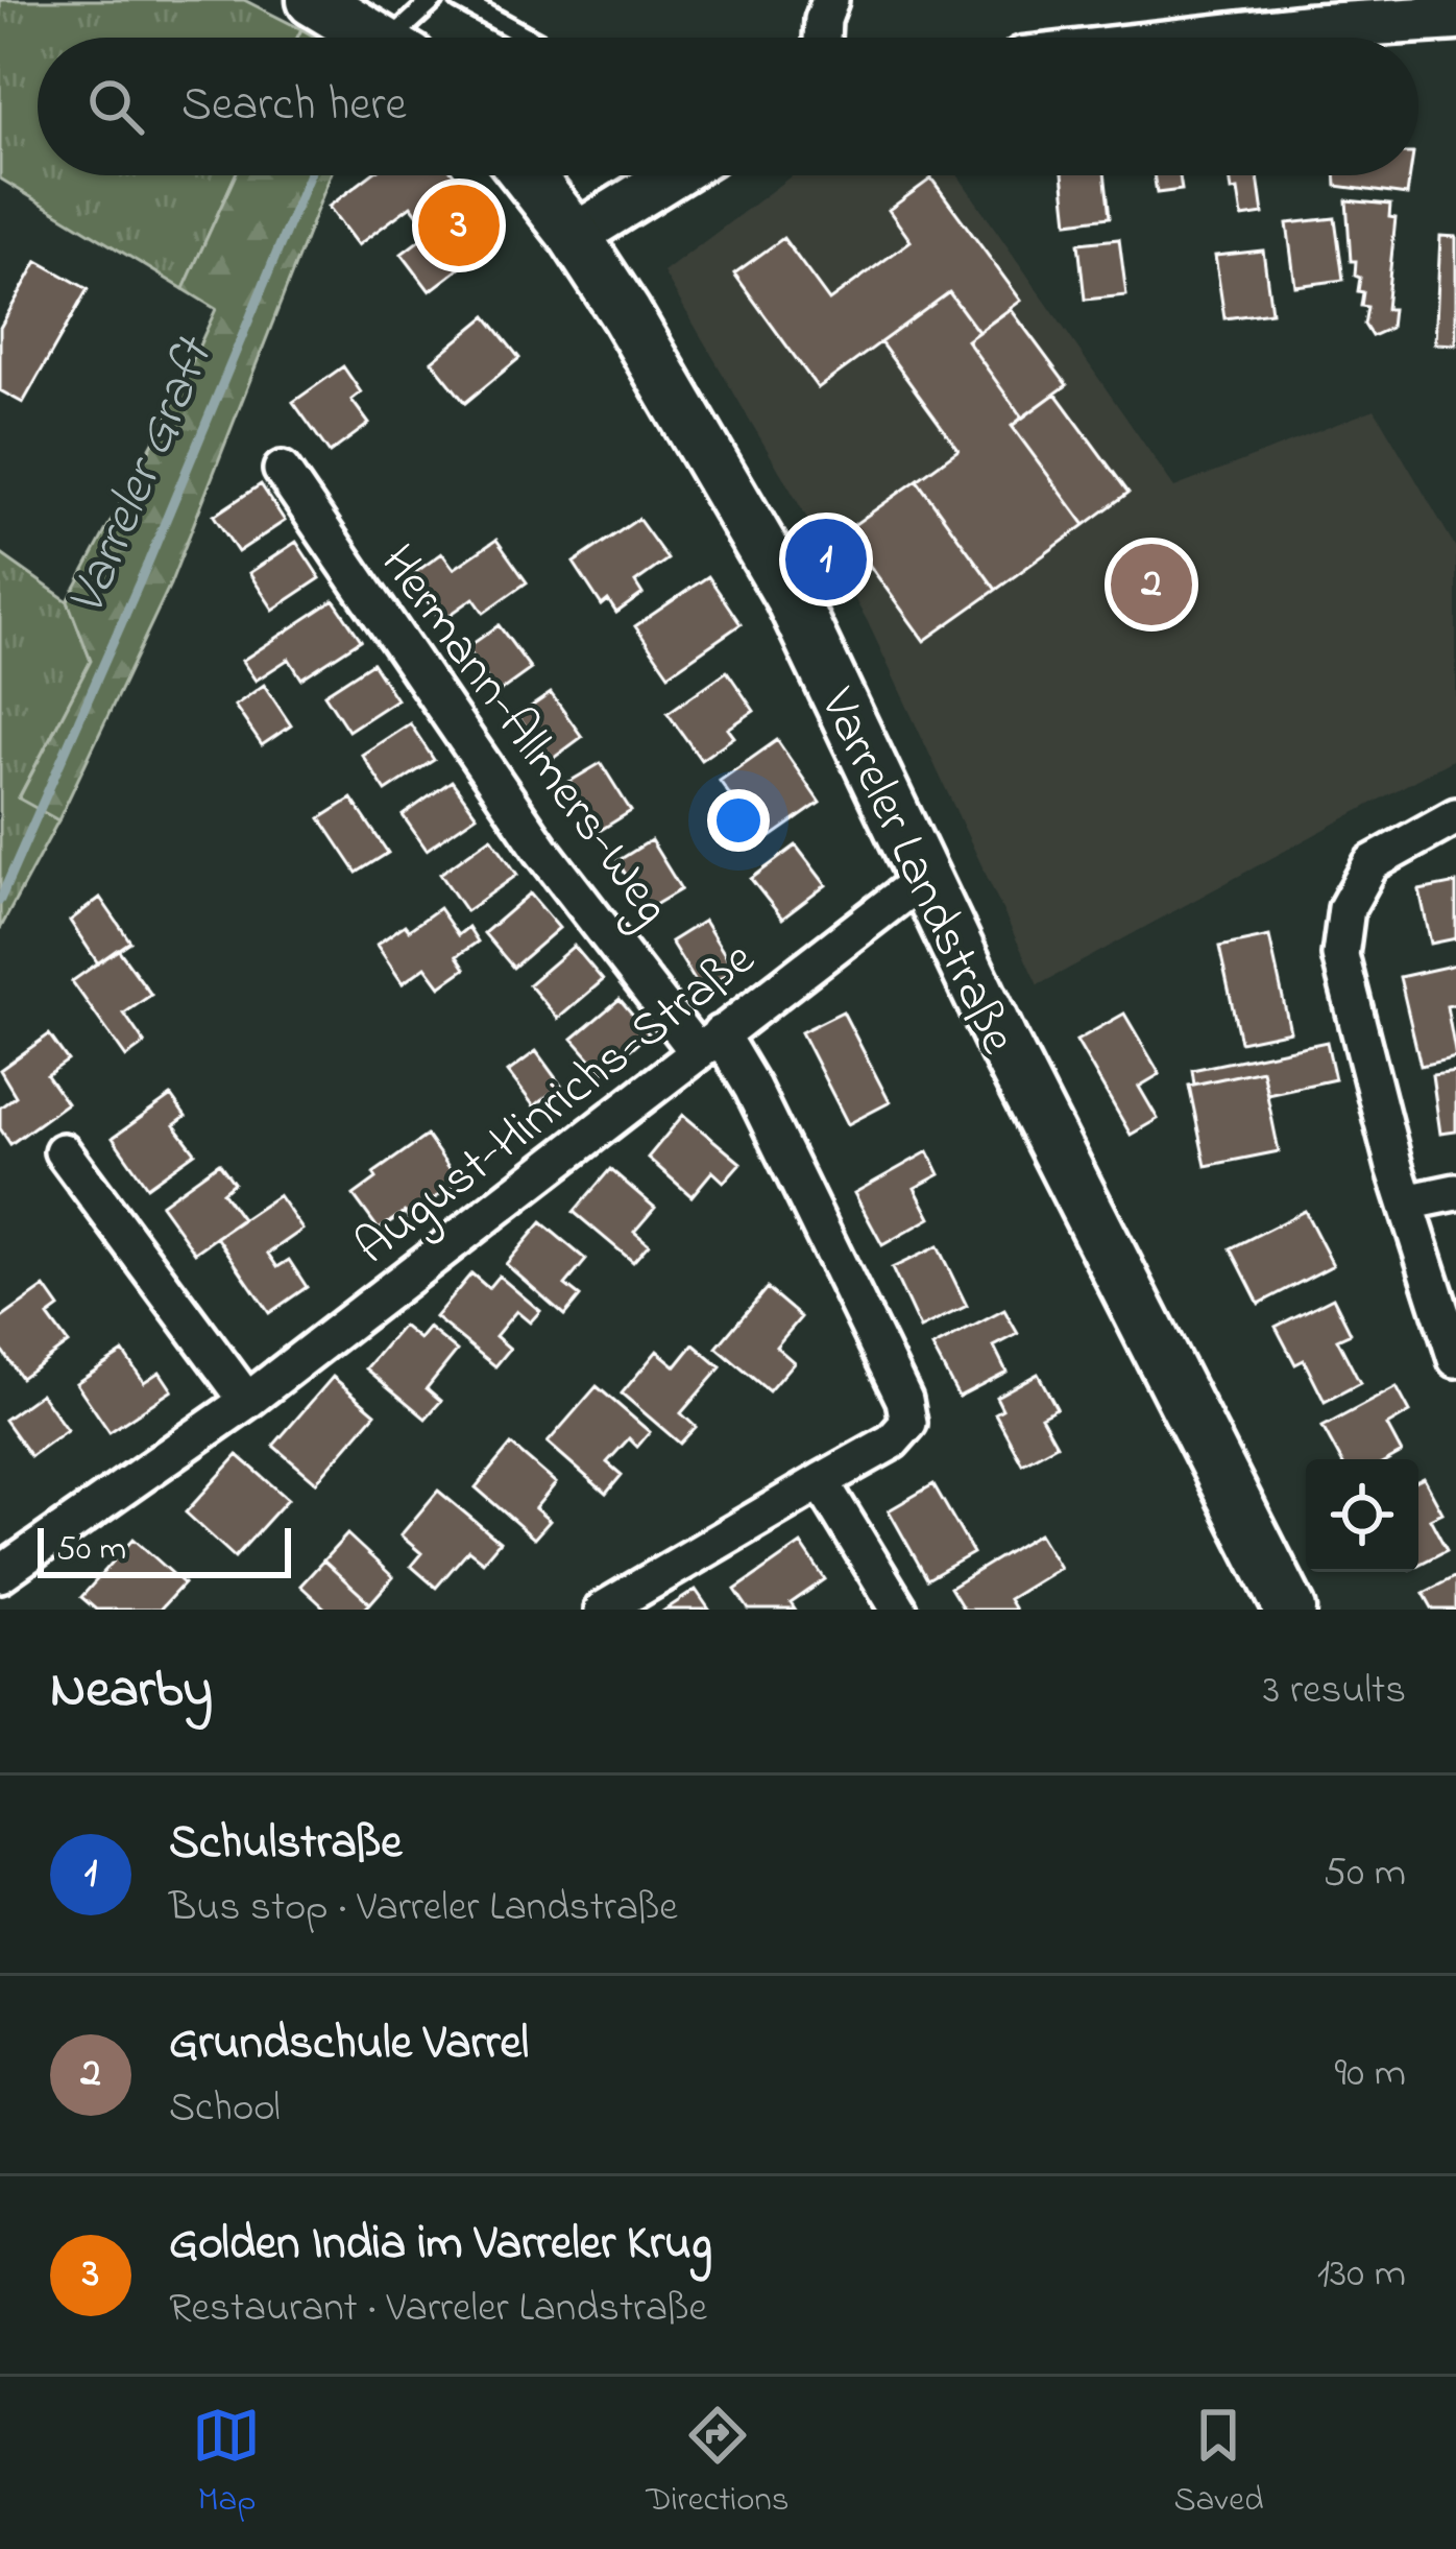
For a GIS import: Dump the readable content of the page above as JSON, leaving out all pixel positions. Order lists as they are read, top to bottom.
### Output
{
  "streets": {
    "main road": ["Varreler Landstraße"],
    "street": ["Hermann-Allmers-Weg", "August-Hinrichs-Straße"]
  },
  "crossings": [
    ["Hermann-Allmers-Weg", "August-Hinrichs-Straße"],
    ["Varreler Landstraße", "August-Hinrichs-Straße"]
  ],
  "water": ["Varreler Graft"],
  "scale_bar": "50 m",
  "page": {
    "search": "Search here",
    "pins": ["3", "1", "2"],
    "scale": "50 m",
    "heading": ["Nearby", "3 results"],
    "list": [
      {
        "mark": "1",
        "name": "Schulstraße",
        "note": "Bus stop · Varreler Landstraße",
        "value": "50 m"
      },
      {
        "mark": "2",
        "name": "Grundschule Varrel",
        "note": "School",
        "value": "90 m"
      },
      {
        "mark": "3",
        "name": "Golden India im Varreler Krug",
        "note": "Restaurant · Varreler Landstraße",
        "value": "130 m"
      }
    ],
    "nav": ["Map", "Directions", "Saved"]
  }
}
